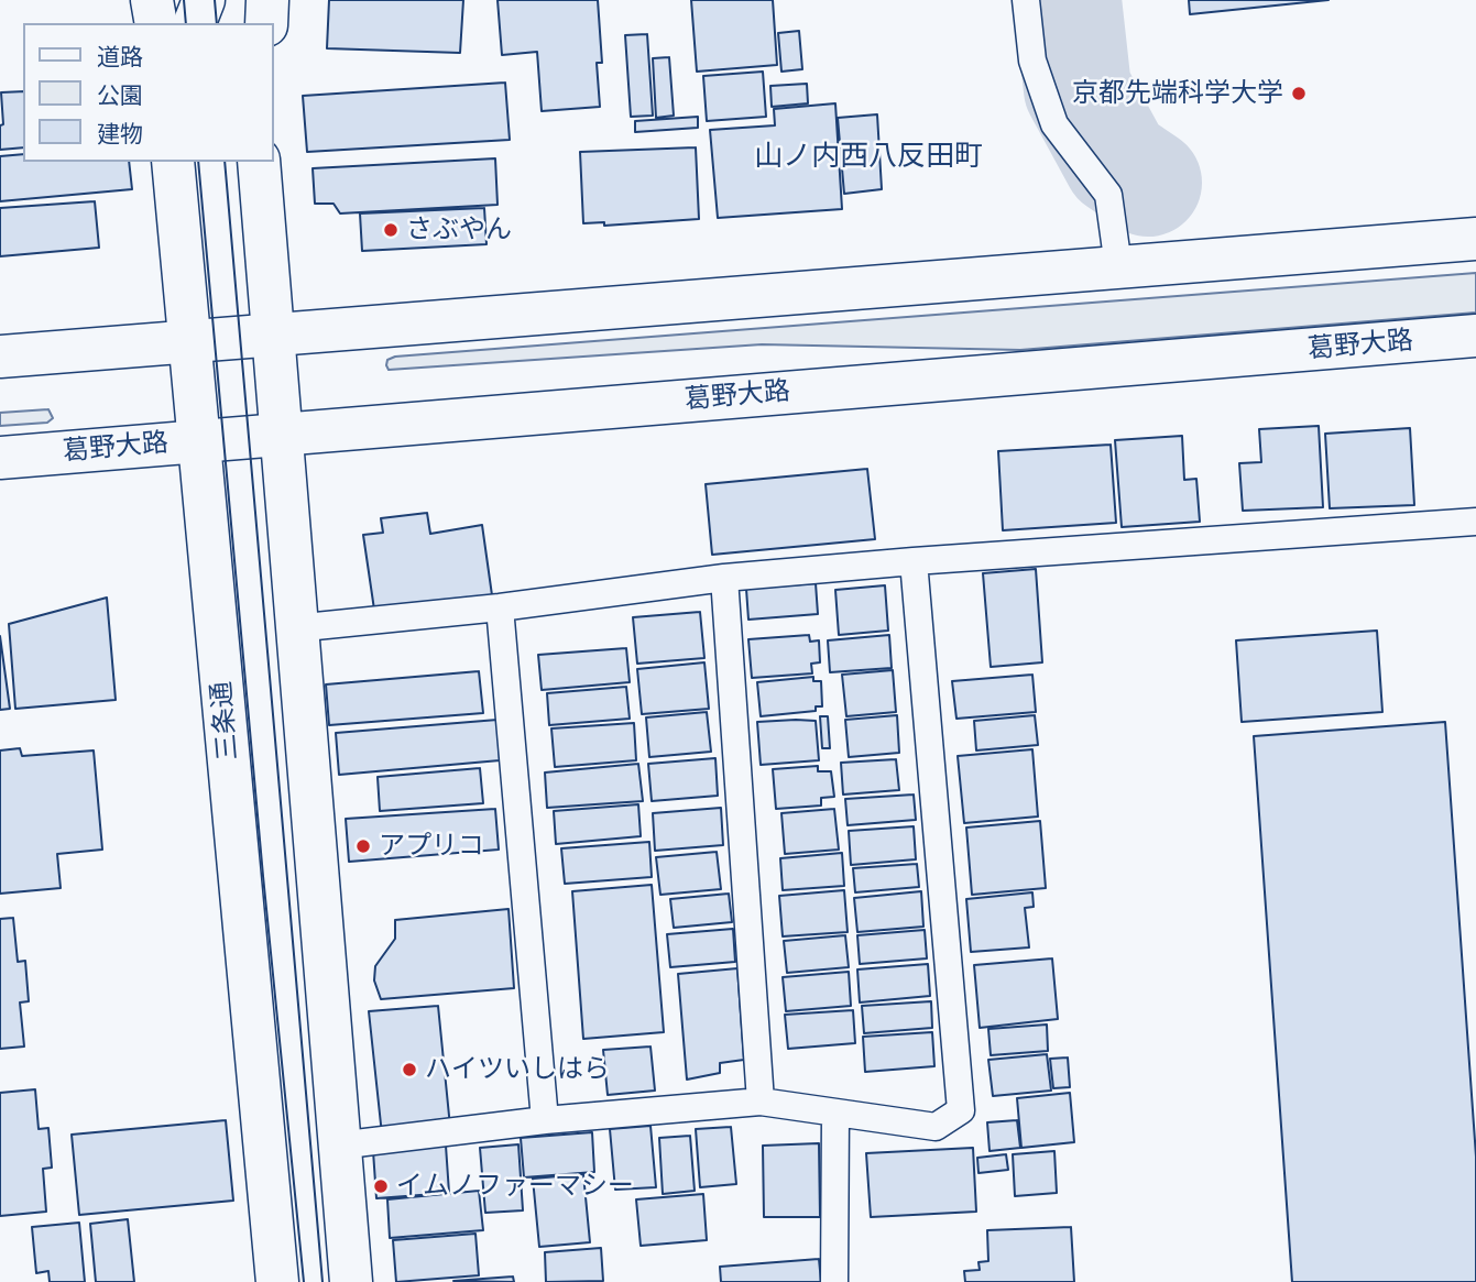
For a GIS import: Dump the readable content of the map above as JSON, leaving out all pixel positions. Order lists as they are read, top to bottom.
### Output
{
  "streets": {
    "street": ["葛野大路", "三条通"]
  },
  "crossings": [
    ["葛野大路", "三条通"]
  ],
  "districts": ["山ノ内西八反田町"],
  "places": [
    "京都先端科学大学",
    "さぶやん",
    "アプリコ",
    "ハイツいしはら",
    "イムノファーマシー"
  ],
  "legend": ["道路", "公園", "建物"]
}
